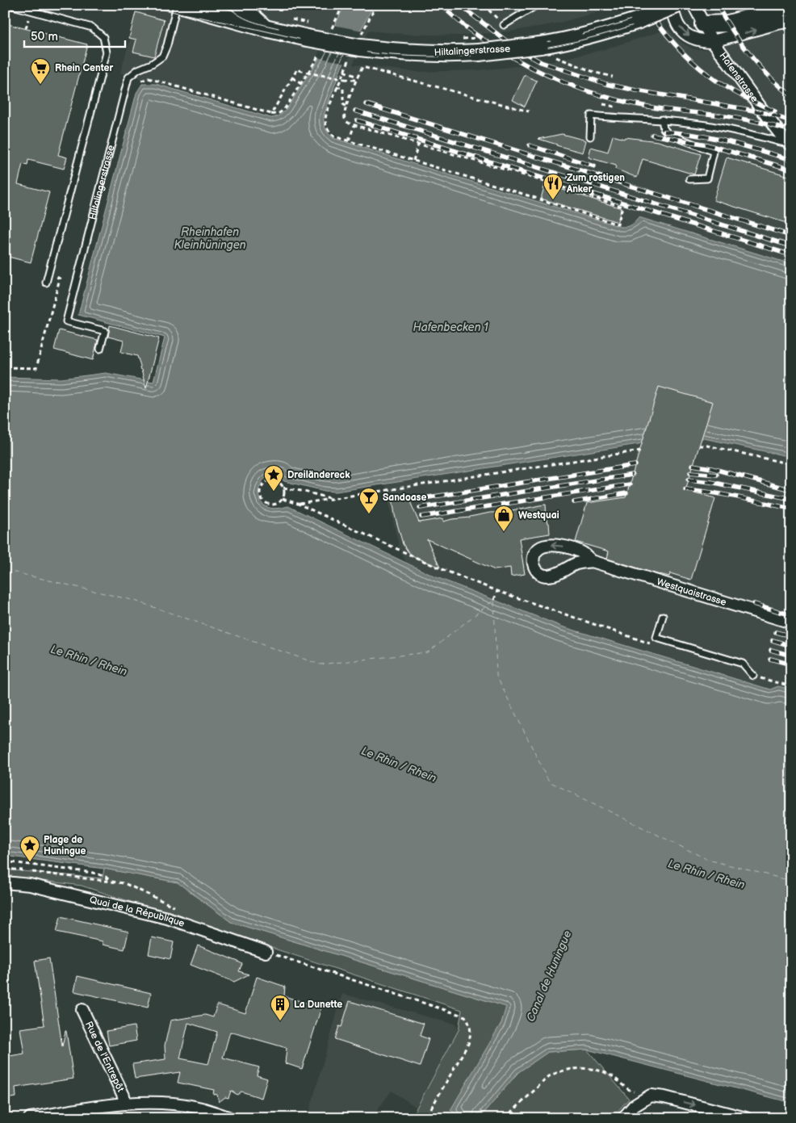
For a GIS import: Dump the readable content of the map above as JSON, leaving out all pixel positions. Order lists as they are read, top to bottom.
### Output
{
  "streets": {
    "main road": ["Hiltalingerstrasse"],
    "street": [
      "Hafenstrasse",
      "Westquaistrasse",
      "Quai de la République",
      "Rue de l'Entrepôt"
    ]
  },
  "water": [
    "Rheinhafen Kleinhüningen",
    "Hafenbecken 1",
    "Le Rhin / Rhein",
    "Canal de Huningue"
  ],
  "places": {
    "supermarket": ["Rhein Center"],
    "restaurant": ["Zum rostigen Anker"],
    "place": ["Dreiländereck", "Plage de Huningue"],
    "bar": ["Sandoase"],
    "shop": ["Westquai"],
    "building": ["La Dunette"]
  },
  "scale_bar": "50 m"
}
